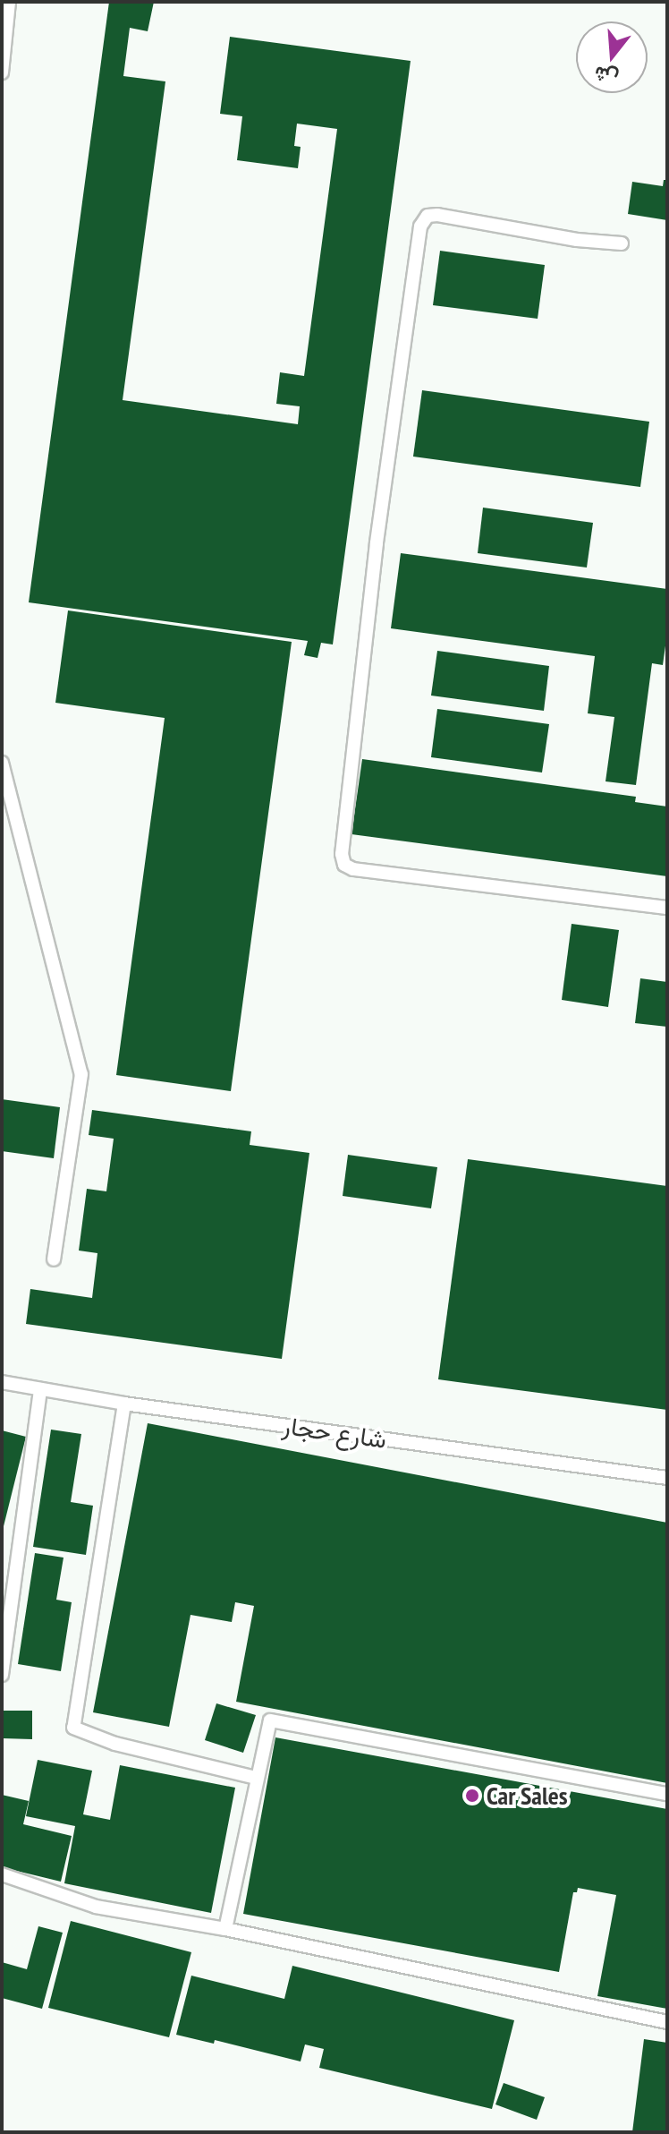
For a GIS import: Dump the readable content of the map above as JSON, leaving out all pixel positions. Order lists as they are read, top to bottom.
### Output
{
  "streets": {
    "lane": ["شارع حجار"]
  },
  "places": ["Car Sales"],
  "north": "bottom"
}
